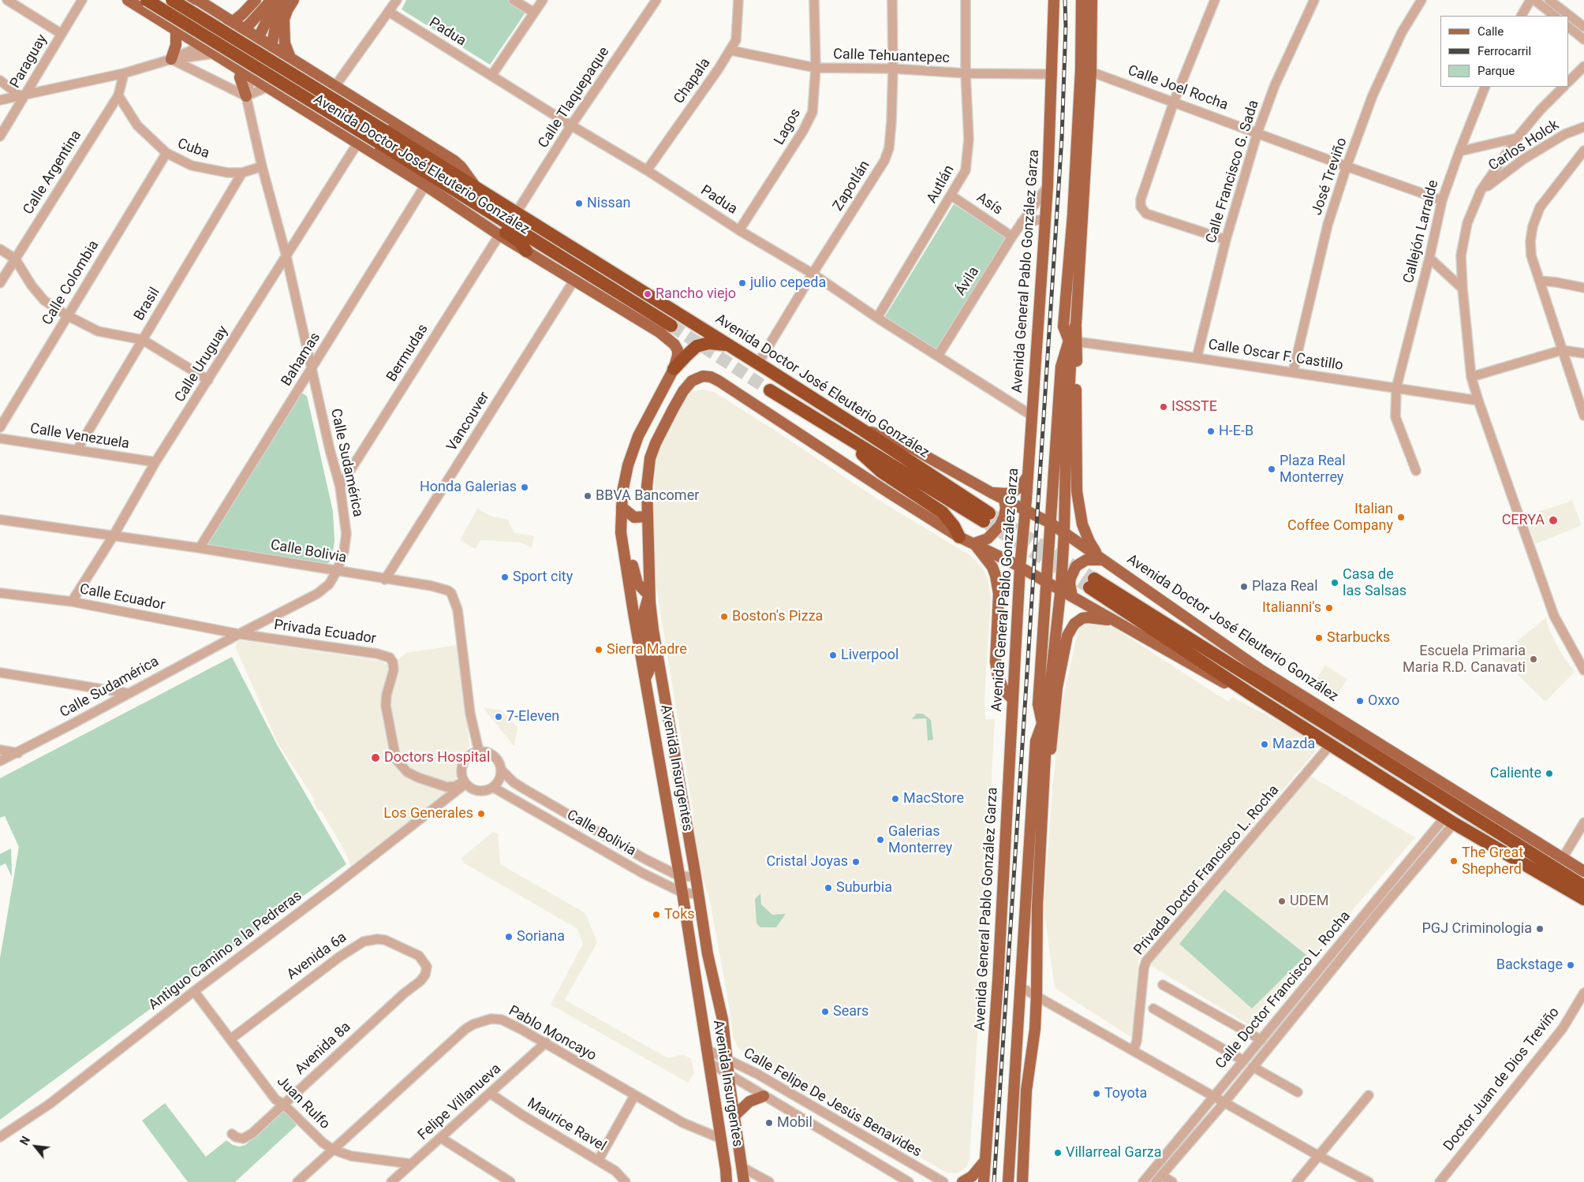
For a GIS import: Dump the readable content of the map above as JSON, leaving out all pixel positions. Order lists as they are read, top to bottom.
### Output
{
  "streets": {
    "highway": ["Avenida Doctor José Eleuterio González"],
    "main road": ["Avenida General Pablo González Garza", "Avenida Insurgentes"],
    "street": [
      "Padua",
      "Calle Tehuantepec",
      "Paraguay",
      "Chapala",
      "Calle Joel Rocha",
      "Calle Tlaquepaque",
      "Lagos",
      "Carlos Holck",
      "Cuba",
      "Calle Francisco G. Sada",
      "Calle Argentina",
      "José Treviño",
      "Autlán",
      "Zapotlán",
      "Asís",
      "Callejón Larralde",
      "Ávila",
      "Calle Colombia",
      "Brasil",
      "Bermudas",
      "Calle Oscar F. Castillo",
      "Bahamas",
      "Calle Uruguay",
      "Vancouver",
      "Calle Venezuela",
      "Calle Sudamérica",
      "Calle Bolivia",
      "Calle Ecuador",
      "Privada Ecuador",
      "Privada Doctor Francisco L. Rocha",
      "Antiguo Camino a la Pedreras",
      "Avenida 6a",
      "Calle Doctor Francisco L. Rocha",
      "Pablo Moncayo",
      "Avenida 8a",
      "Doctor Juan de Dios Treviño",
      "Felipe Villanueva",
      "Juan Rulfo",
      "Calle Felipe De Jesús Benavides",
      "Maurice Ravel"
    ]
  },
  "crossings": [
    ["Padua", "Chapala"],
    ["Padua", "Calle Tlaquepaque"],
    ["Padua", "Lagos"],
    ["Padua", "Autlán"],
    ["Padua", "Zapotlán"],
    ["Padua", "Avenida General Pablo González Garza"],
    ["Padua", "Ávila"],
    ["Calle Tehuantepec", "Chapala"],
    ["Calle Tehuantepec", "Lagos"],
    ["Calle Tehuantepec", "Autlán"],
    ["Calle Tehuantepec", "Zapotlán"],
    ["Calle Tehuantepec", "Avenida General Pablo González Garza"],
    ["Calle Joel Rocha", "Calle Francisco G. Sada"],
    ["Calle Joel Rocha", "José Treviño"],
    ["Calle Joel Rocha", "Callejón Larralde"],
    ["Calle Tlaquepaque", "Avenida Doctor José Eleuterio González"],
    ["Cuba", "Calle Argentina"],
    ["Cuba", "Calle Colombia"],
    ["Cuba", "Brasil"],
    ["Cuba", "Calle Sudamérica"],
    ["Avenida Doctor José Eleuterio González", "Zapotlán"],
    ["Avenida Doctor José Eleuterio González", "Avenida General Pablo González Garza"],
    ["Avenida Doctor José Eleuterio González", "Bermudas"],
    ["Avenida Doctor José Eleuterio González", "Bahamas"],
    ["Avenida Doctor José Eleuterio González", "Calle Uruguay"],
    ["Avenida Doctor José Eleuterio González", "Vancouver"],
    ["Avenida Doctor José Eleuterio González", "Calle Sudamérica"],
    ["Avenida Doctor José Eleuterio González", "Avenida Insurgentes"],
    ["Avenida Doctor José Eleuterio González", "Privada Doctor Francisco L. Rocha"],
    ["Avenida Doctor José Eleuterio González", "Calle Doctor Francisco L. Rocha"],
    ["Calle Francisco G. Sada", "Calle Oscar F. Castillo"],
    ["José Treviño", "Calle Oscar F. Castillo"],
    ["Autlán", "Asís"],
    ["Asís", "Ávila"],
    ["Callejón Larralde", "Calle Oscar F. Castillo"],
    ["Avenida General Pablo González Garza", "Ávila"],
    ["Brasil", "Calle Venezuela"],
    ["Bermudas", "Calle Sudamérica"],
    ["Bahamas", "Calle Sudamérica"],
    ["Bahamas", "Calle Bolivia"],
    ["Calle Uruguay", "Calle Venezuela"],
    ["Calle Uruguay", "Calle Sudamérica"],
    ["Calle Uruguay", "Calle Bolivia"],
    ["Calle Uruguay", "Calle Ecuador"],
    ["Vancouver", "Calle Bolivia"],
    ["Calle Sudamérica", "Calle Bolivia"],
    ["Calle Sudamérica", "Calle Ecuador"],
    ["Calle Sudamérica", "Privada Ecuador"],
    ["Calle Bolivia", "Privada Ecuador"],
    ["Calle Bolivia", "Avenida Insurgentes"],
    ["Calle Bolivia", "Antiguo Camino a la Pedreras"],
    ["Calle Ecuador", "Privada Ecuador"],
    ["Privada Ecuador", "Antiguo Camino a la Pedreras"],
    ["Avenida Insurgentes", "Pablo Moncayo"],
    ["Avenida Insurgentes", "Calle Felipe De Jesús Benavides"],
    ["Antiguo Camino a la Pedreras", "Juan Rulfo"],
    ["Avenida 6a", "Avenida 8a"],
    ["Avenida 6a", "Juan Rulfo"],
    ["Pablo Moncayo", "Felipe Villanueva"],
    ["Pablo Moncayo", "Juan Rulfo"],
    ["Avenida 8a", "Juan Rulfo"],
    ["Felipe Villanueva", "Juan Rulfo"],
    ["Felipe Villanueva", "Maurice Ravel"]
  ],
  "places": [
    "Nissan",
    "julio cepeda",
    "Rancho viejo",
    "ISSSTE",
    "H-E-B",
    "Plaza Real Monterrey",
    "Honda Galerias",
    "BBVA Bancomer",
    "Italian Coffee Company",
    "CERYA",
    "Sport city",
    "Casa de las Salsas",
    "Plaza Real",
    "Italianni's",
    "Boston's Pizza",
    "Starbucks",
    "Sierra Madre",
    "Liverpool",
    "Escuela Primaria Maria R.D. Canavati",
    "Oxxo",
    "7-Eleven",
    "Mazda",
    "Doctors Hospital",
    "Caliente",
    "MacStore",
    "Los Generales",
    "Galerias Monterrey",
    "The Great Shepherd",
    "Cristal Joyas",
    "Suburbia",
    "UDEM",
    "Toks",
    "PGJ Criminologia",
    "Soriana",
    "Backstage",
    "Sears",
    "Toyota",
    "Mobil",
    "Villarreal Garza"
  ],
  "legend": ["Calle", "Ferrocarril", "Parque"],
  "north": "top left"
}
